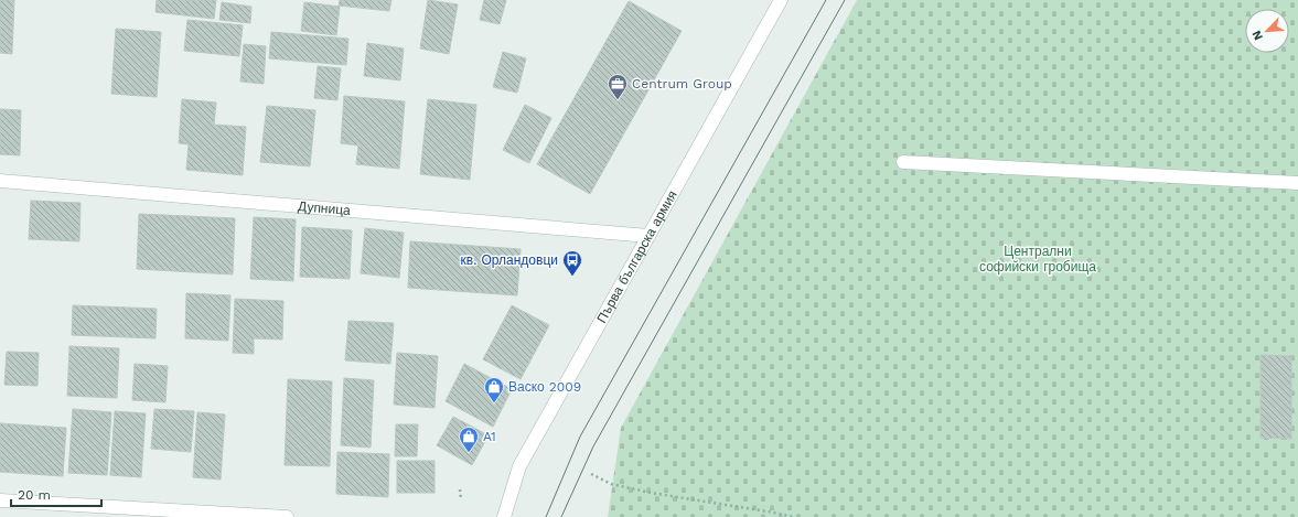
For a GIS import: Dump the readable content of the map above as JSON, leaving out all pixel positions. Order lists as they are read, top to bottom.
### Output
{
  "streets": {
    "street": ["Дупница", "Първа българска армия"]
  },
  "crossings": [
    ["Дупница", "Първа българска армия"]
  ],
  "parks": ["Централни софийски гробища"],
  "places": {
    "office": ["Centrum Group"],
    "bus stop": ["кв. Орландовци"],
    "shop": ["Васко 2009", "A1"]
  },
  "scale_bar": "20 m",
  "north": "bottom left"
}
